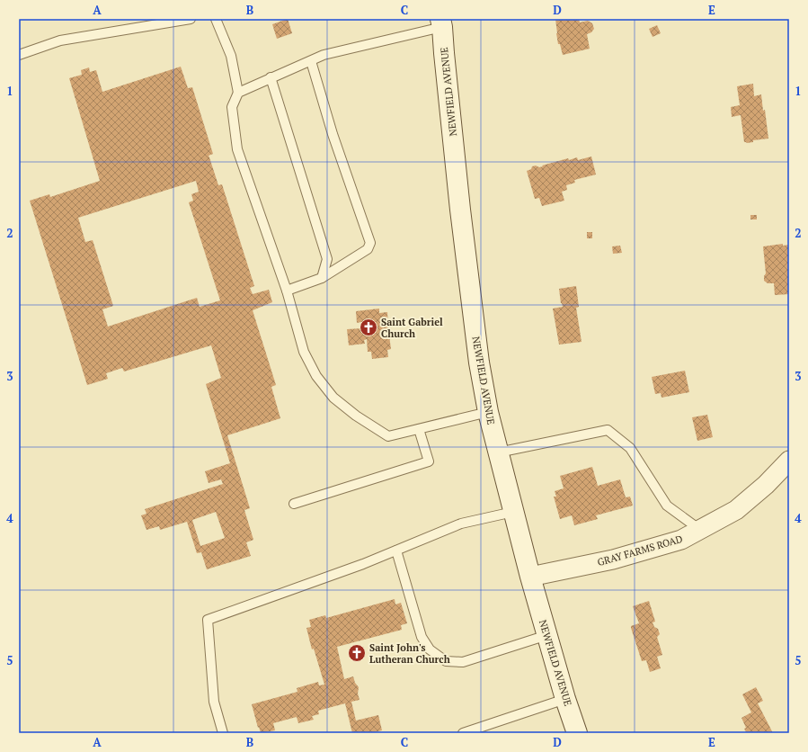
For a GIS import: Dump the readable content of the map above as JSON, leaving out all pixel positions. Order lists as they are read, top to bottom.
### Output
{
  "streets": {
    "main road": ["NEWFIELD AVENUE"],
    "street": ["GRAY FARMS ROAD"]
  },
  "crossings": [
    ["NEWFIELD AVENUE", "GRAY FARMS ROAD"]
  ],
  "places": {
    "church": ["Saint Gabriel Church", "Saint John's Lutheran Church"]
  },
  "grid": {
    "columns": [
      "A",
      "B",
      "C",
      "D",
      "E"
    ],
    "rows": [
      "1",
      "2",
      "3",
      "4",
      "5"
    ]
  }
}
